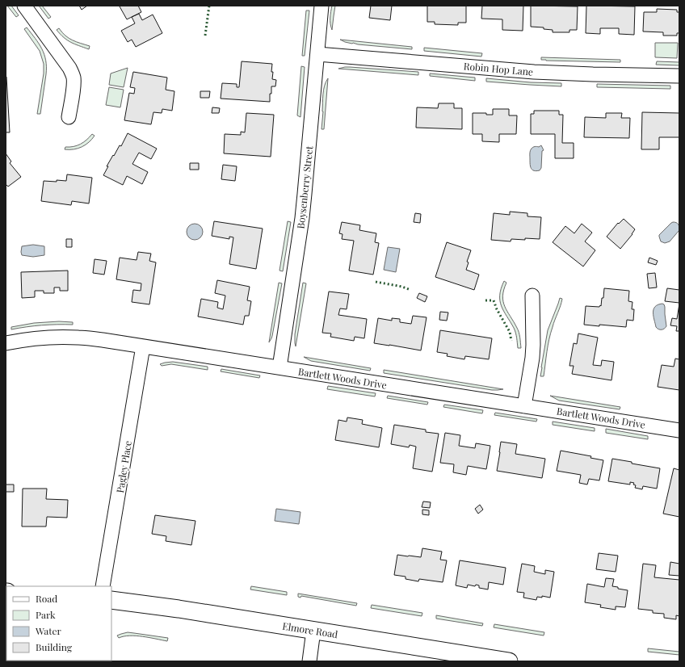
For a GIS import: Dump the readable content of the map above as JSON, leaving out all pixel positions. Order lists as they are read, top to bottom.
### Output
{
  "streets": {
    "street": [
      "Robin Hop Lane",
      "Boysenberry Street",
      "Bartlett Woods Drive",
      "Pagley Place",
      "Elmore Road"
    ]
  },
  "crossings": [
    ["Robin Hop Lane", "Boysenberry Street"],
    ["Boysenberry Street", "Bartlett Woods Drive"],
    ["Bartlett Woods Drive", "Pagley Place"]
  ],
  "legend": [
    "Road",
    "Park",
    "Water",
    "Building"
  ]
}
